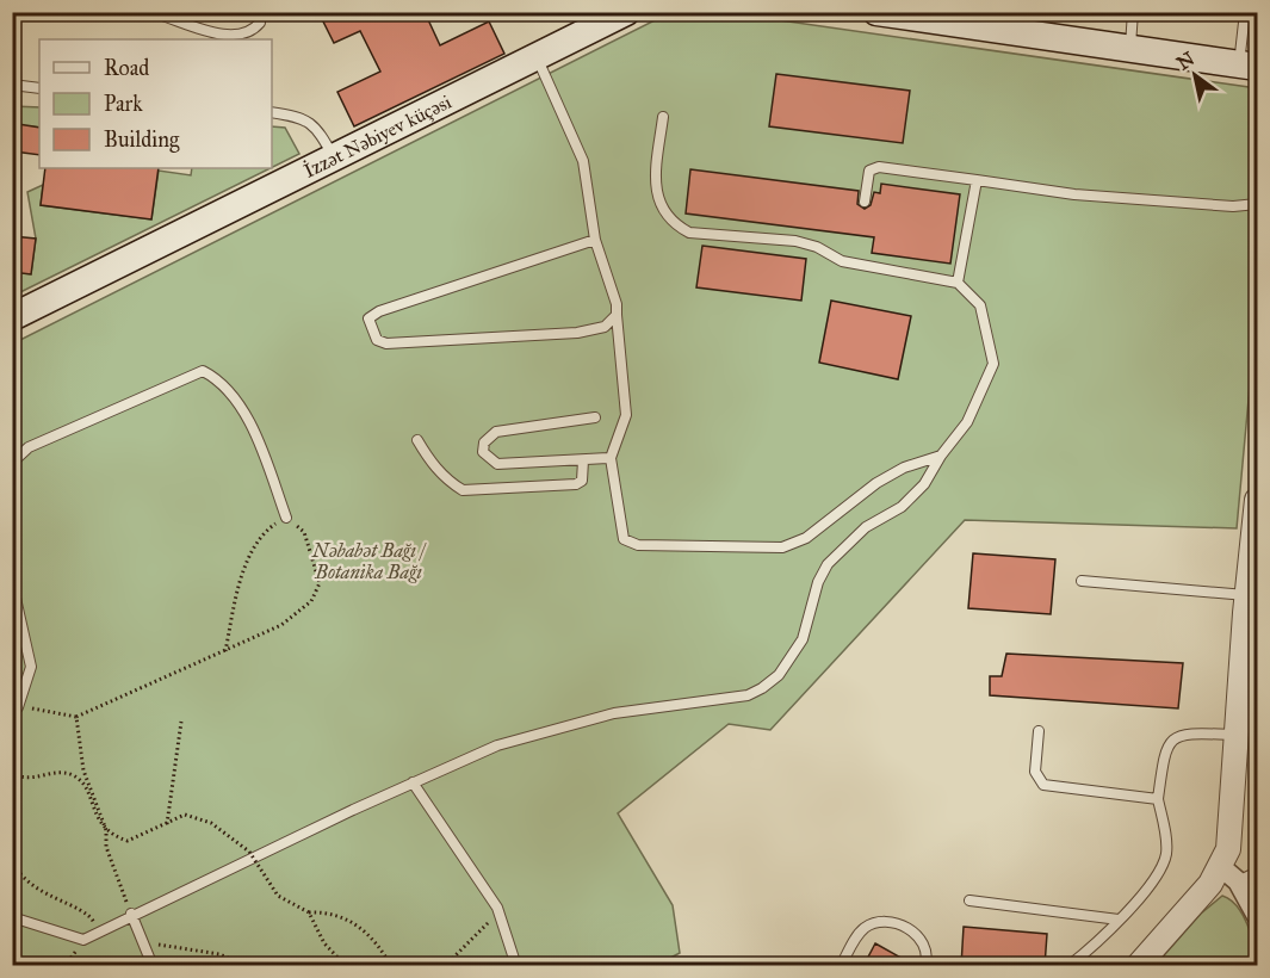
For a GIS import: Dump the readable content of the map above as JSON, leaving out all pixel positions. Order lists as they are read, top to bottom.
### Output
{
  "streets": {
    "main road": ["İzzət Nəbiyev küçəsi"]
  },
  "parks": ["Nəbabət Bağı / Botanika Bağı"],
  "legend": ["Road", "Park", "Building"],
  "north": "top left"
}
